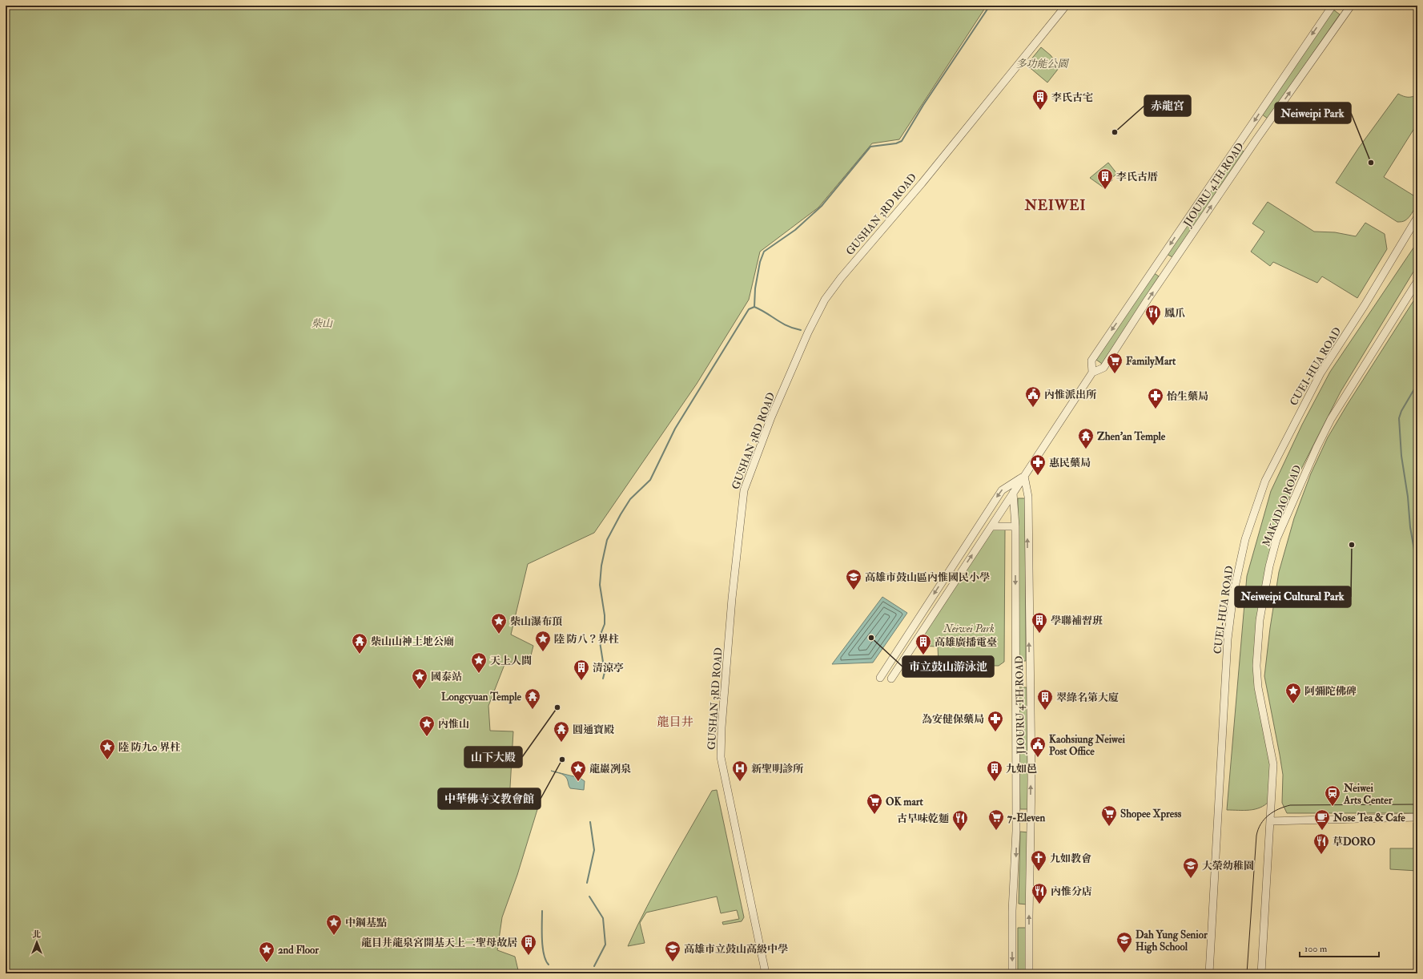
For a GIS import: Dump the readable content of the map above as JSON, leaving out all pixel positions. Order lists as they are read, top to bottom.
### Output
{
  "streets": {
    "street": [
      "JIOURU 4TH ROAD",
      "GUSHAN 3RD ROAD",
      "CUEI-HUA ROAD",
      "MAKADAO ROAD"
    ]
  },
  "districts": ["NEIWEI", "龍目井"],
  "parks": ["多功能公園", "柴山", "Neiwei Park"],
  "places": {
    "building": [
      "李氏古宅",
      "李氏古厝",
      "學聯補習班",
      "高雄廣播電臺",
      "清涼亭",
      "翠綠名第大廈",
      "九如邑",
      "龍目井龍泉宮開基天上二聖母故居"
    ],
    "other": [
      "赤龍宮",
      "Neiweipi Park",
      "Neiweipi Cultural Park",
      "市立鼓山游泳池",
      "山下大殿",
      "中華佛寺文教會館"
    ],
    "restaurant": [
      "鳳爪",
      "古早味乾麵",
      "草DORO",
      "內惟分店"
    ],
    "supermarket": [
      "FamilyMart",
      "OK mart",
      "Shopee Xpress",
      "7-Eleven"
    ],
    "public building": ["內惟派出所", "Kaohsiung Neiwei Post Office"],
    "pharmacy": ["怡生藥局", "惠民藥局", "為安健保藥局"],
    "temple": [
      "Zhen'an Temple",
      "柴山山神土地公廟",
      "Longcyuan Temple",
      "圓通寶殿"
    ],
    "school or university": [
      "高雄市鼓山區內惟國民小學",
      "大榮幼稚園",
      "Dah Yung Senior High School",
      "高雄市立鼓山高級中學"
    ],
    "place": [
      "柴山瀑布頂",
      "陸 防八？界柱",
      "天上人間",
      "國泰站",
      "阿彌陀佛碑",
      "內惟山",
      "陸 防九0 界柱",
      "龍巖冽泉",
      "中鋼基點",
      "2nd Floor"
    ],
    "hospital": ["新聖明診所"],
    "station": ["Neiwei Arts Center"],
    "cafe": ["Nose Tea & Cafe"],
    "church": ["九如教會"]
  },
  "scale_bar": "100 m",
  "north": "top"
}
